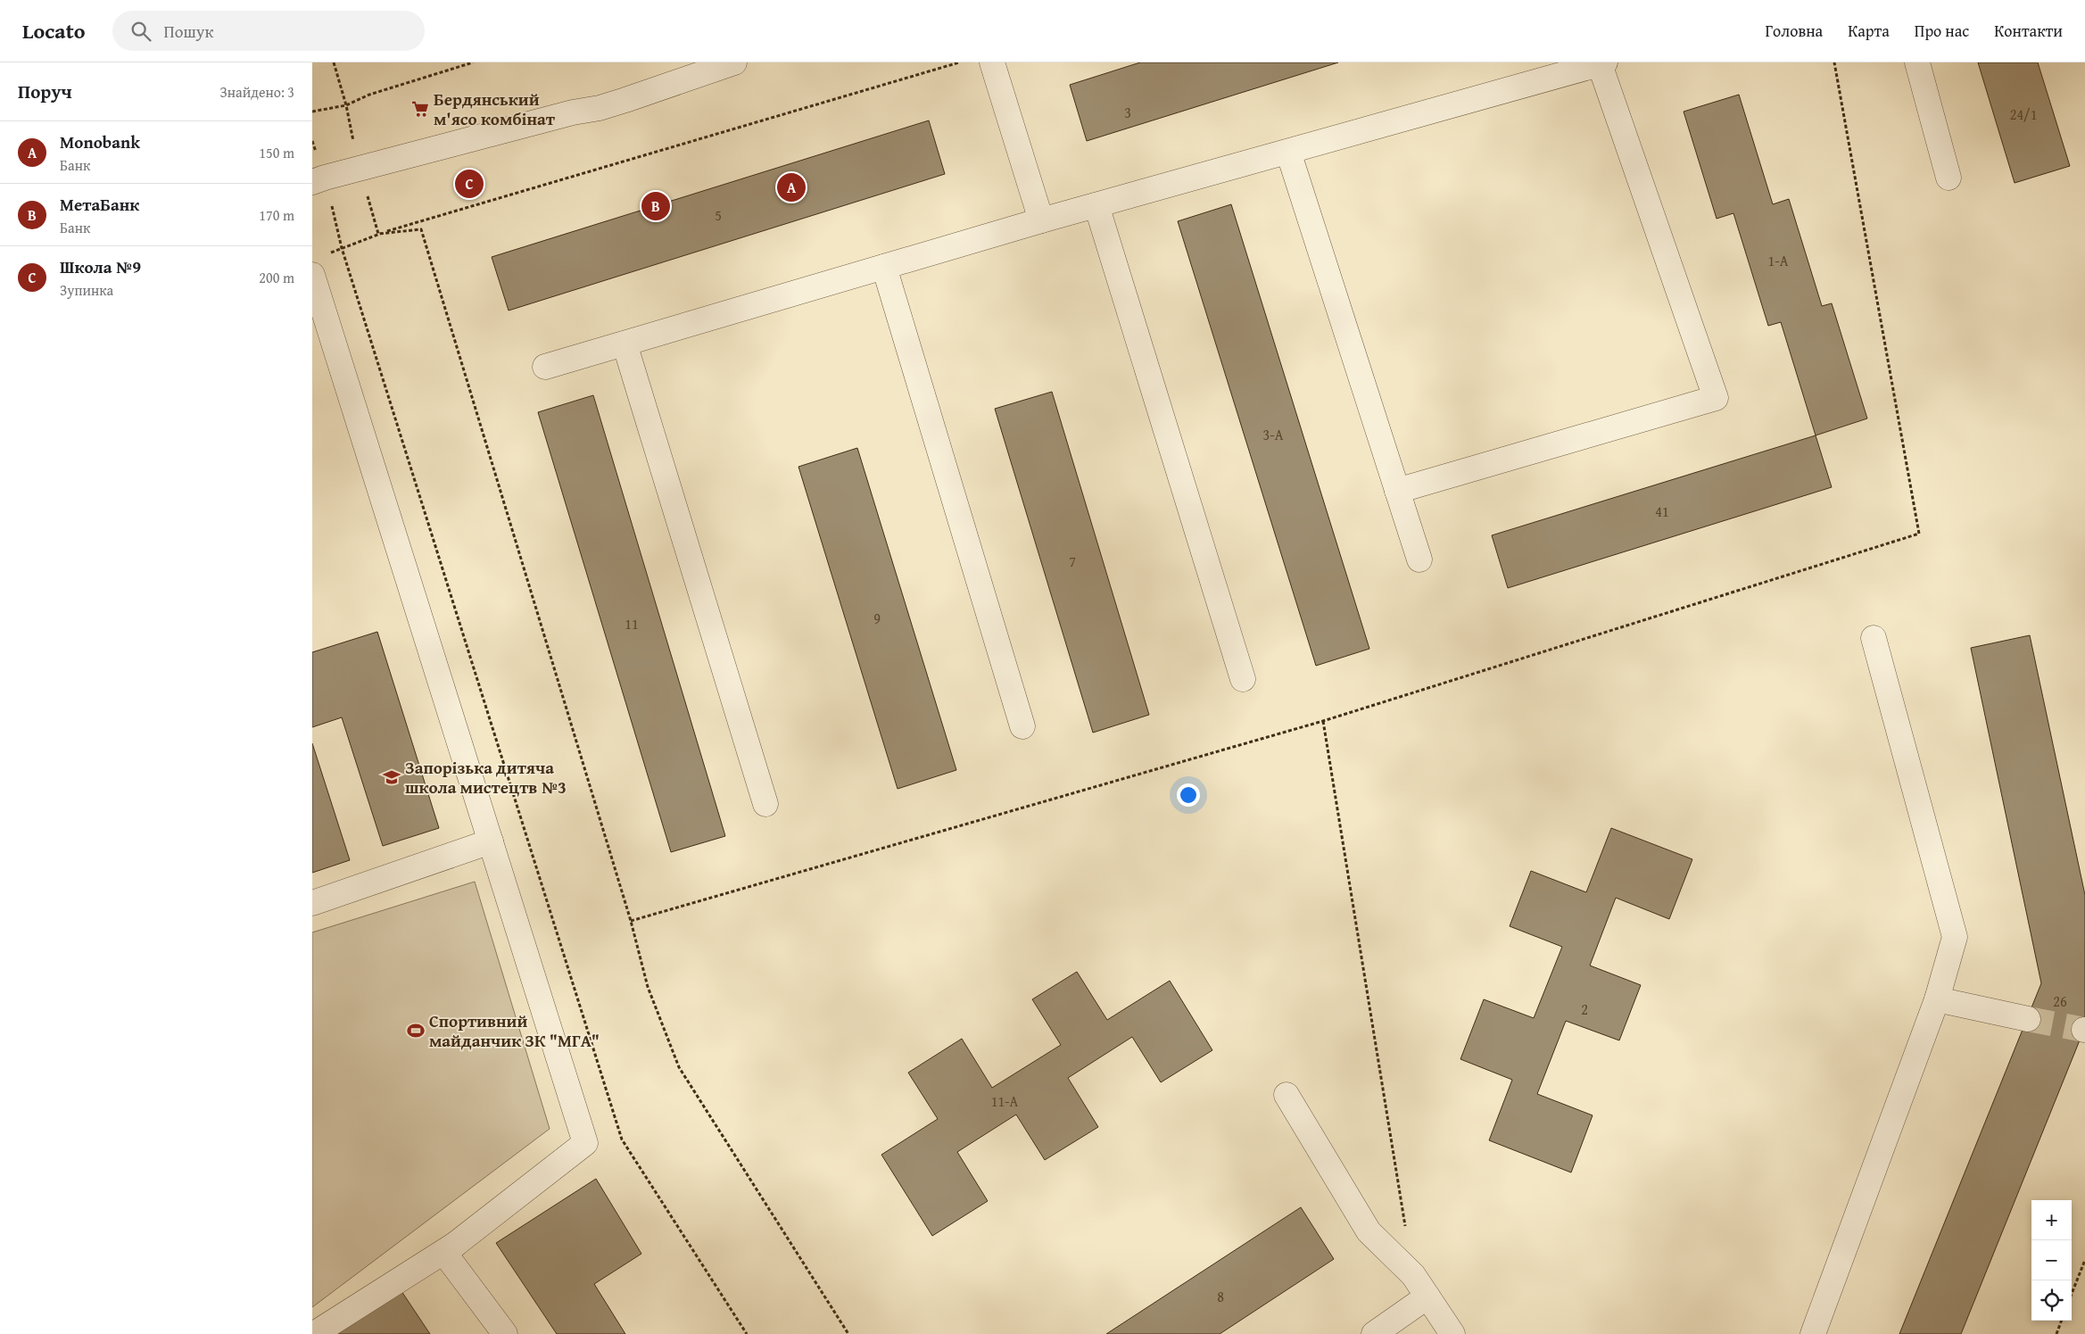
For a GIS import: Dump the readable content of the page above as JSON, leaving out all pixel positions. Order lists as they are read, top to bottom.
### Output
{
  "places": {
    "supermarket": ["Бердянський м'ясо комбінат"],
    "school or university": ["Запорізька дитяча школа мистецтв №3"],
    "sports": ["Спортивний майданчик ЗК \"МГА\""]
  },
  "house_numbers": [
    "3",
    "24/1",
    "5",
    "1-А",
    "3-А",
    "41",
    "7",
    "9",
    "11",
    "26",
    "2",
    "11-А",
    "8"
  ],
  "page": {
    "header": "Locato",
    "search": "Пошук",
    "nav": [
      "Головна",
      "Карта",
      "Про нас",
      "Контакти"
    ],
    "heading": ["Поруч", "Знайдено: 3"],
    "list": [
      {
        "mark": "A",
        "name": "Monobank",
        "note": "Банк",
        "value": "150 m"
      },
      {
        "mark": "B",
        "name": "МетаБанк",
        "note": "Банк",
        "value": "170 m"
      },
      {
        "mark": "C",
        "name": "Школа №9",
        "note": "Зупинка",
        "value": "200 m"
      }
    ],
    "pins": ["C", "A", "B"],
    "map_buttons": ["+", "−"]
  }
}
